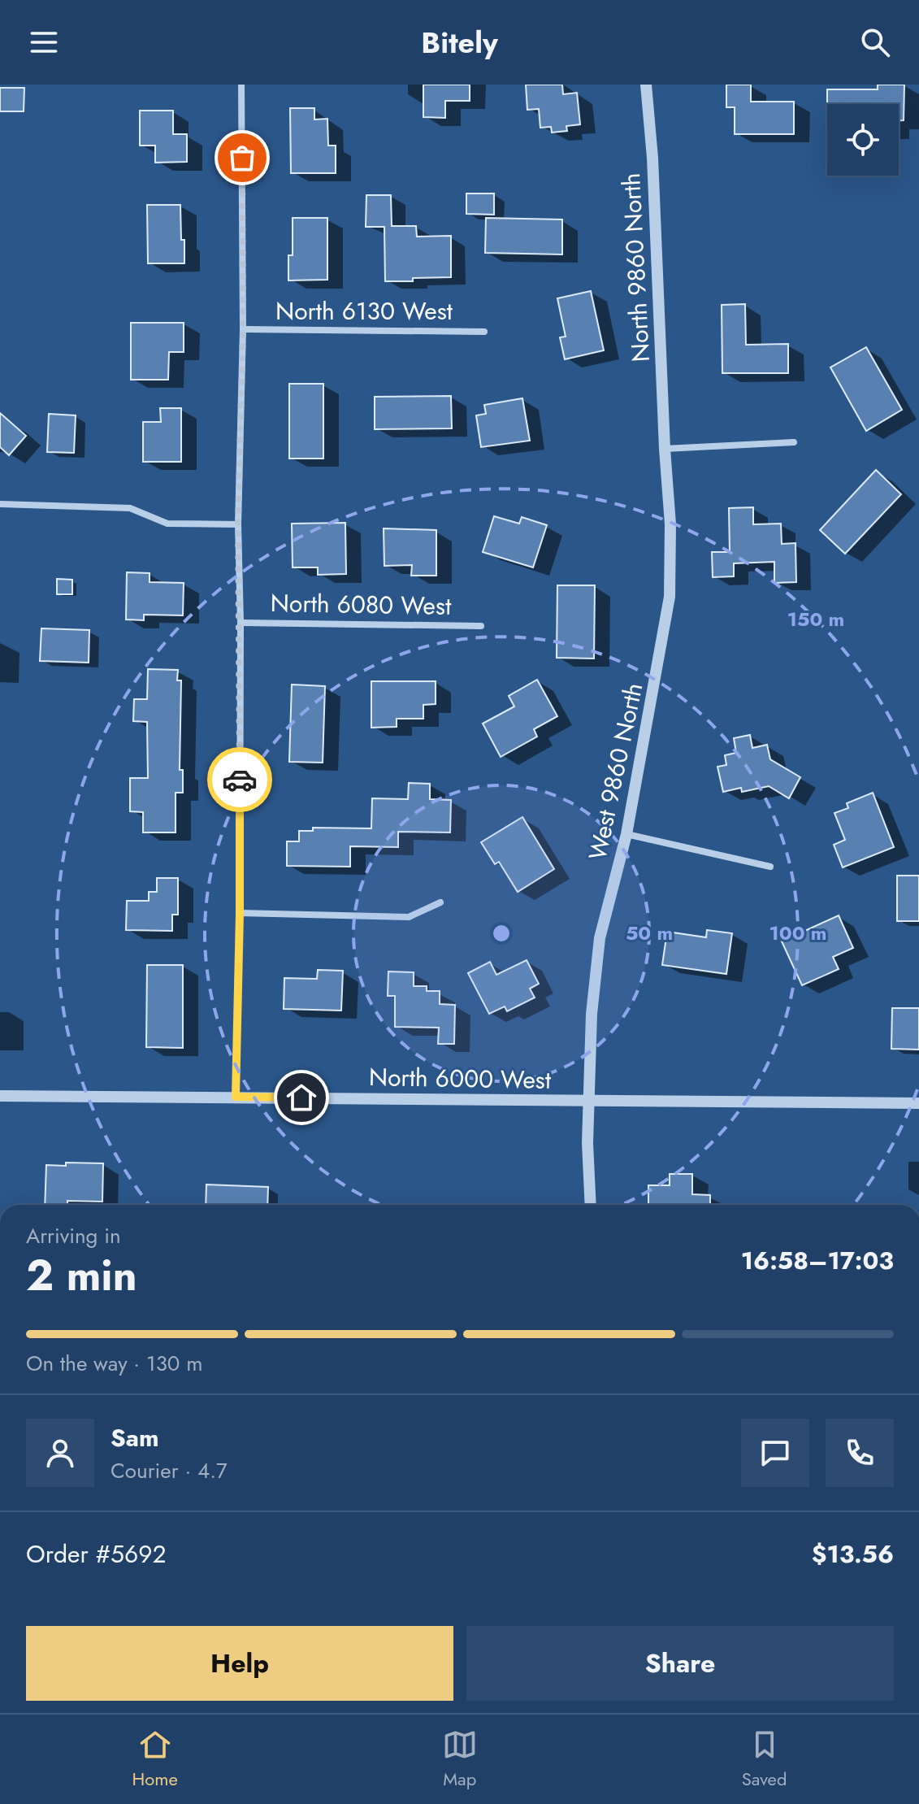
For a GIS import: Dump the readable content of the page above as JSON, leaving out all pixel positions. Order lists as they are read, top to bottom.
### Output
{
  "streets": {
    "street": [
      "North 9860 North",
      "North 6130 West",
      "North 6080 West",
      "West 9860 North",
      "North 6000 West"
    ]
  },
  "crossings": [
    ["North 9860 North", "West 9860 North"],
    ["West 9860 North", "North 6000 West"]
  ],
  "page": {
    "header": "Bitely",
    "heading": ["2 min", "Arriving in", "16:58–17:03"],
    "panel": [
      "Sam",
      "Courier · 4.7",
      "Order #5692",
      "$13.56"
    ],
    "bar": "On the way · 130 m",
    "buttons": ["Help", "Share"],
    "tabs": ["Home", "Map", "Saved"]
  },
  "rings": ["150 m", "50 m", "100 m"]
}
